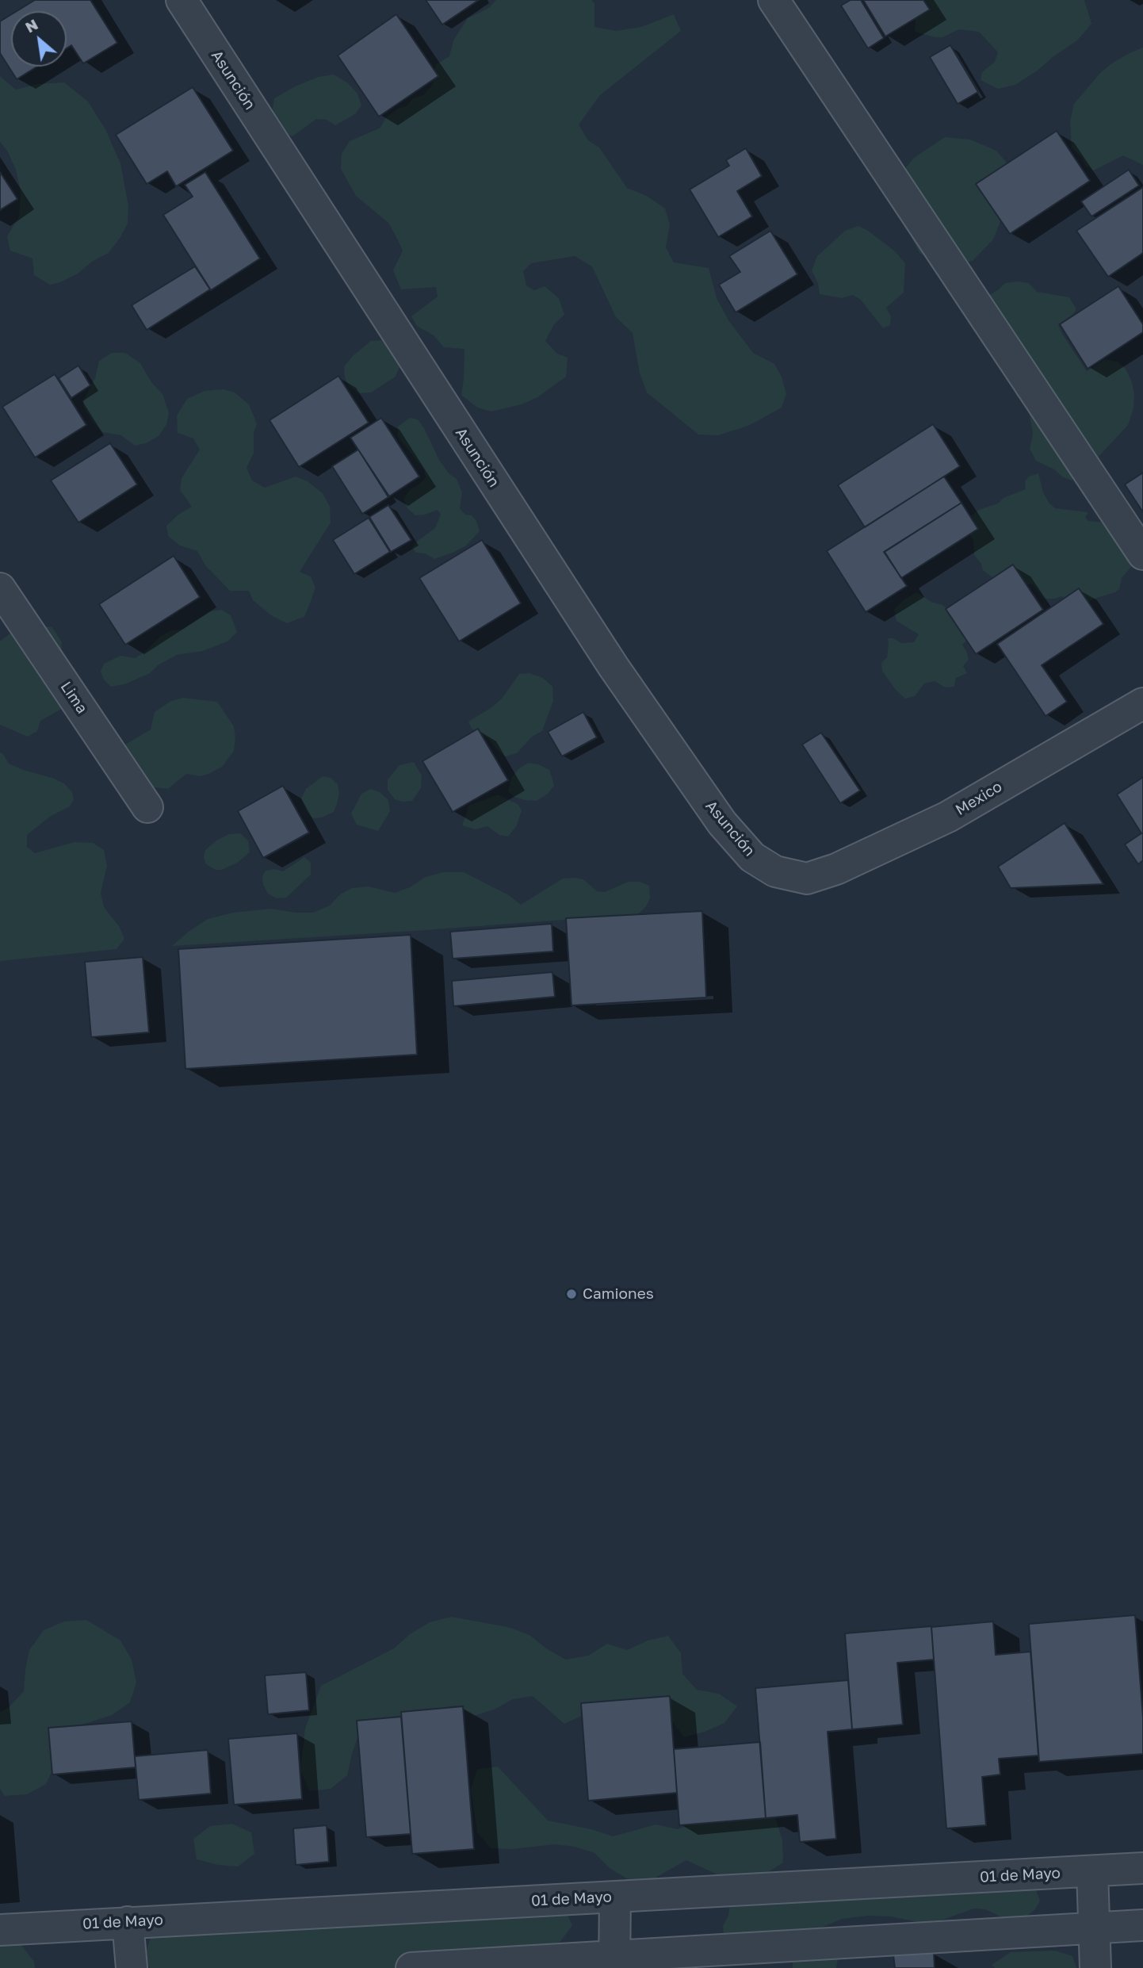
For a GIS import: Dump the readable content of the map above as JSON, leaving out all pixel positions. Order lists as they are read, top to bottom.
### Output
{
  "streets": {
    "street": [
      "Asunción",
      "Lima",
      "Mexico",
      "01 de Mayo"
    ]
  },
  "crossings": [
    ["Asunción", "Mexico"]
  ],
  "places": ["Camiones"],
  "north": "top left"
}
